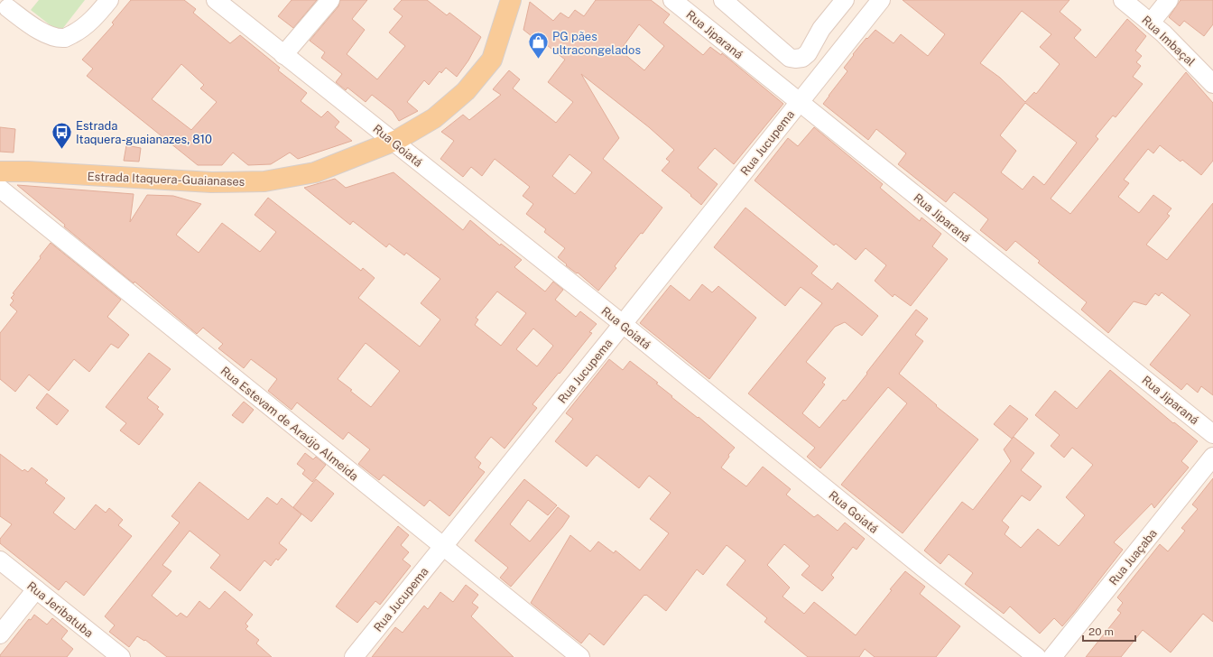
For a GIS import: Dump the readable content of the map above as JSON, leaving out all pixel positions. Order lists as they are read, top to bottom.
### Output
{
  "streets": {
    "main road": ["Estrada Itaquera-Guaianases"],
    "street": [
      "Rua Jiparaná",
      "Rua Imbaçal",
      "Rua Jucupema",
      "Rua Goiatá",
      "Rua Estevam de Araújo Almeida",
      "Rua Juaçaba",
      "Rua Jeribatuba"
    ]
  },
  "crossings": [
    ["Rua Jiparaná", "Rua Jucupema"],
    ["Rua Jucupema", "Rua Goiatá"],
    ["Rua Jucupema", "Rua Estevam de Araújo Almeida"],
    ["Rua Goiatá", "Estrada Itaquera-Guaianases"]
  ],
  "places": {
    "shop": ["PG pães ultracongelados"],
    "bus stop": ["Estrada Itaquera-guaianazes, 810"]
  },
  "scale_bar": "20 m"
}
